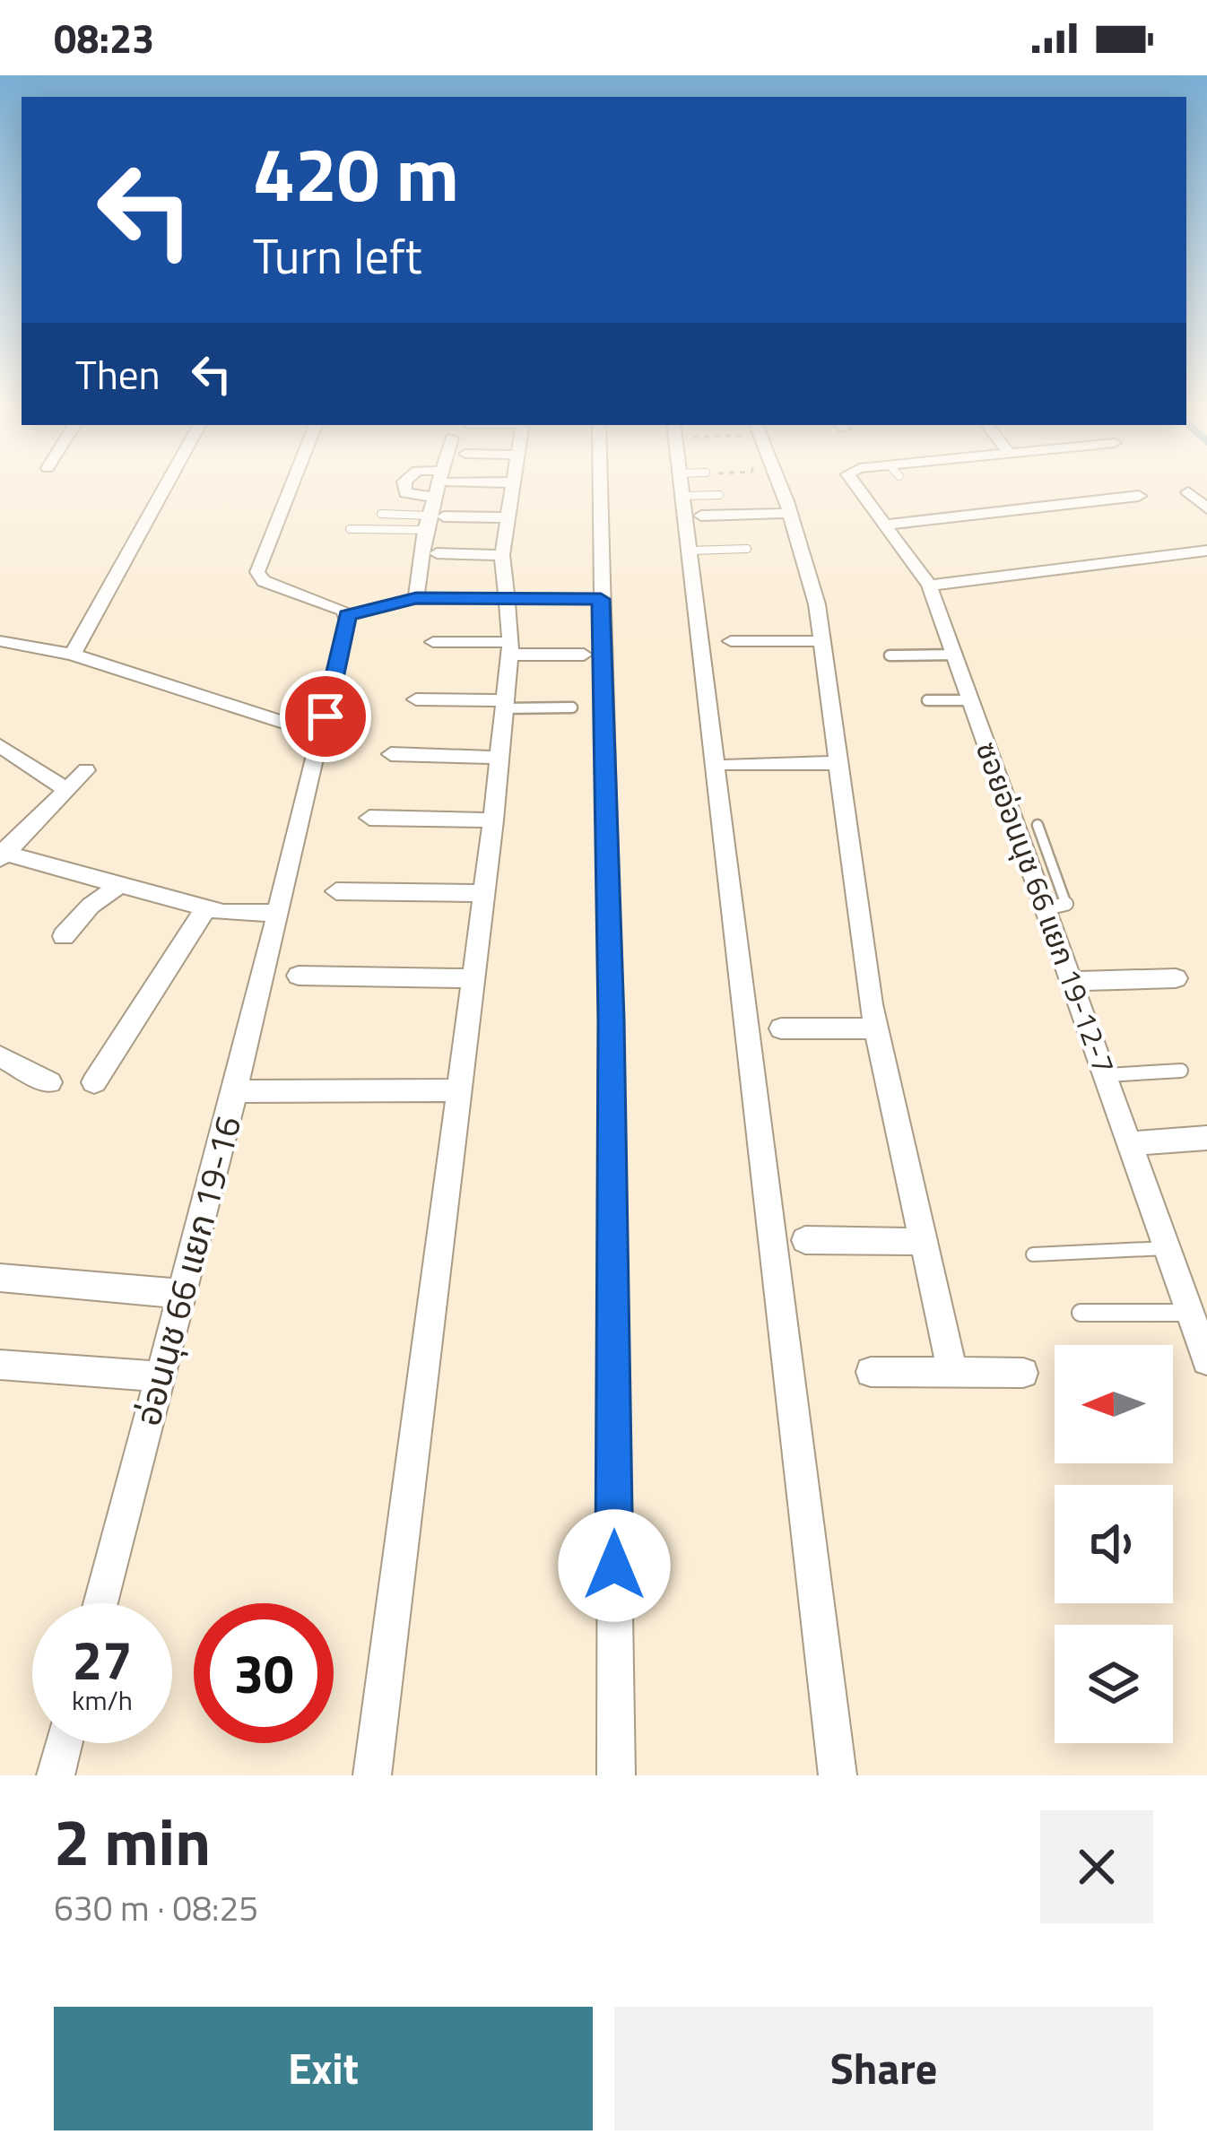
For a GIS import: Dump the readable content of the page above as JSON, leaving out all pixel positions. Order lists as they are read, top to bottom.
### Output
{
  "streets": {
    "street": ["ซอยอ่อนนุช 66 แยก 19-12-7", "อ่อนนุช 66 แยก 19-16"]
  },
  "north": "left",
  "page": {
    "status": "08:23",
    "turn": ["420 m", "Turn left"],
    "then": "Then",
    "speed": "27 km/h",
    "limit": "30",
    "heading": ["2 min", "630 m · 08:25"],
    "buttons": ["Exit", "Share"]
  }
}
